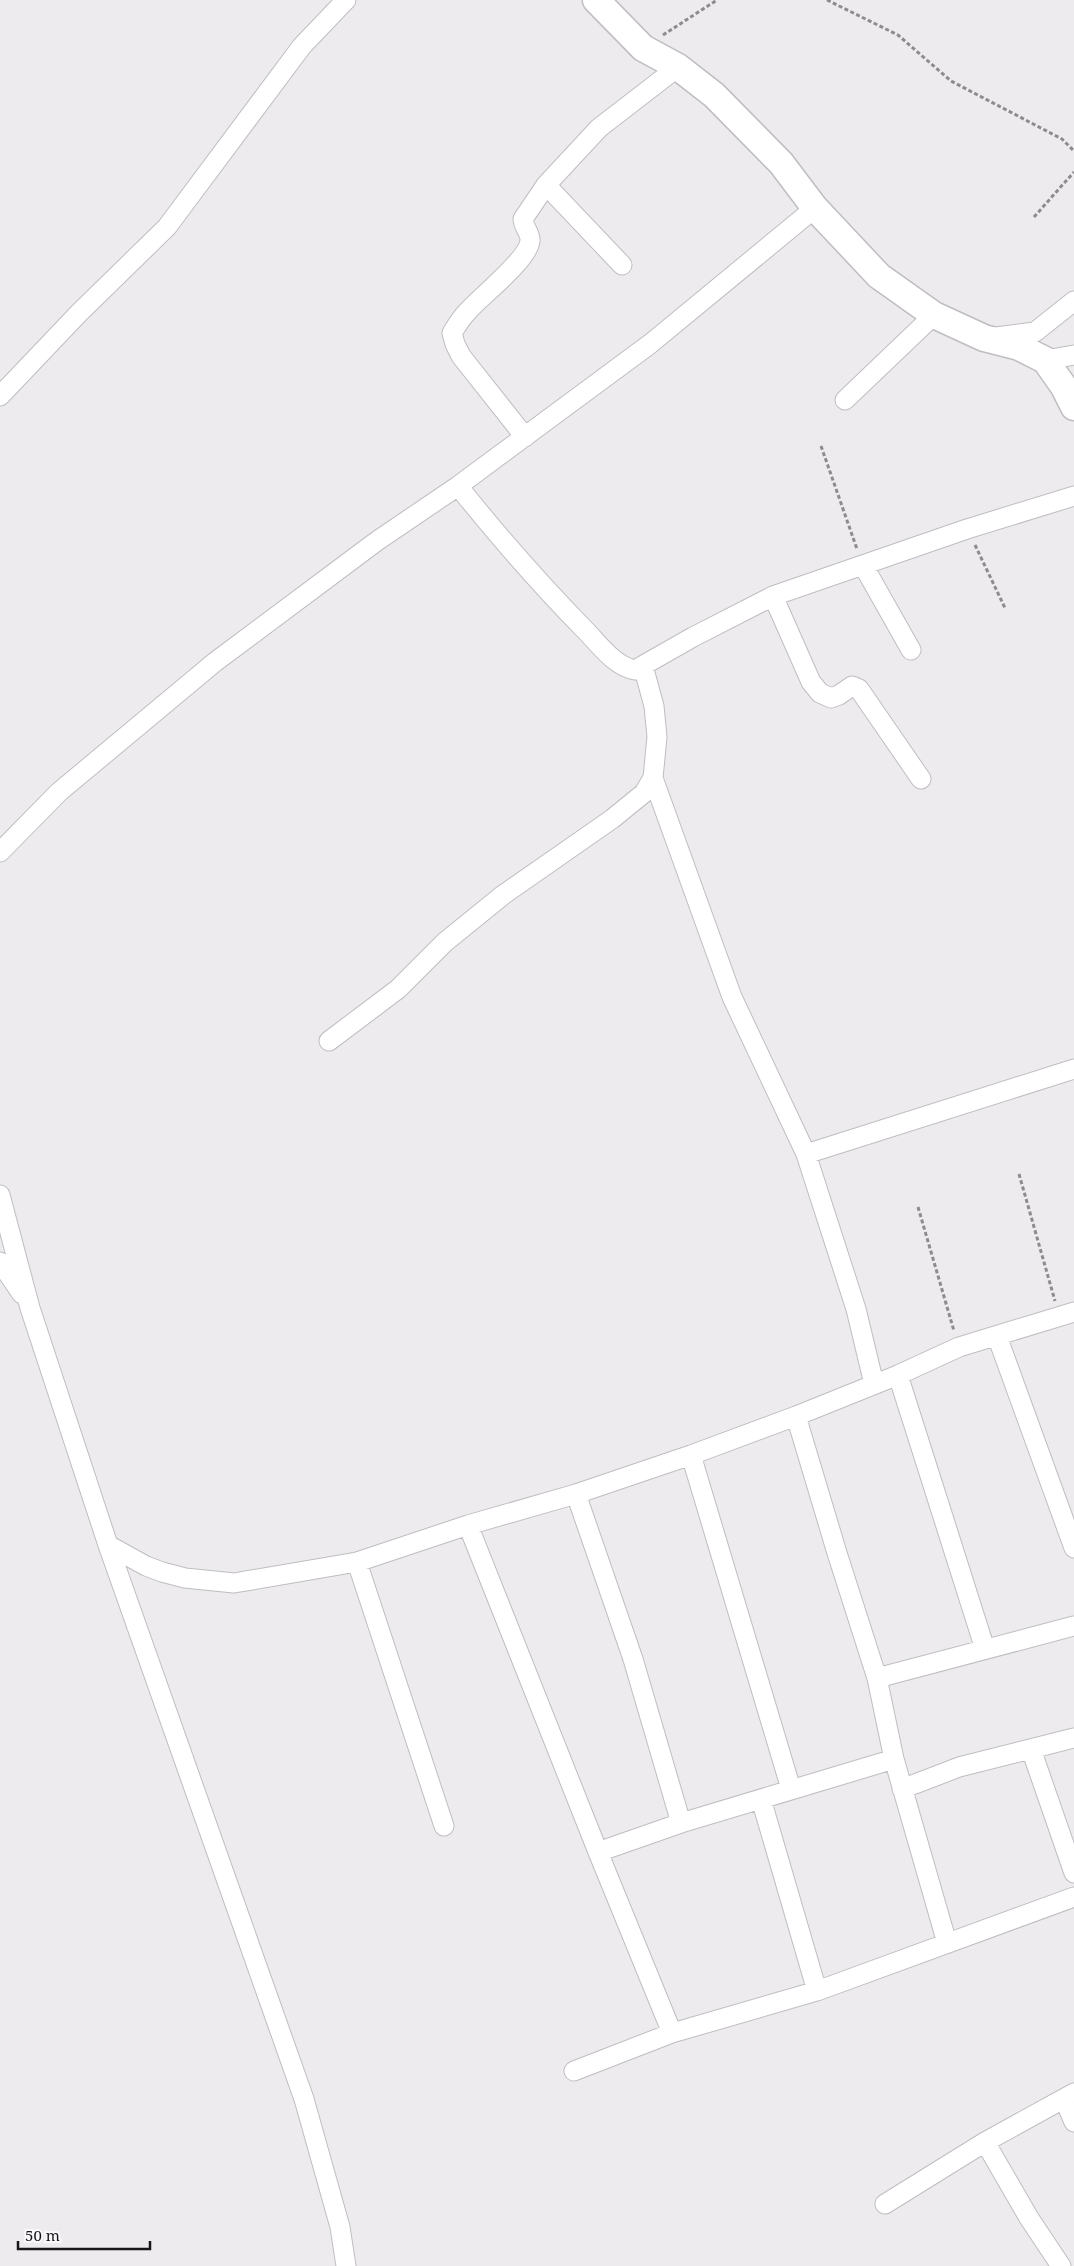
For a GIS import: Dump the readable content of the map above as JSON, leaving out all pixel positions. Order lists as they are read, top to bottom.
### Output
{
  "scale_bar": "50 m"
}
